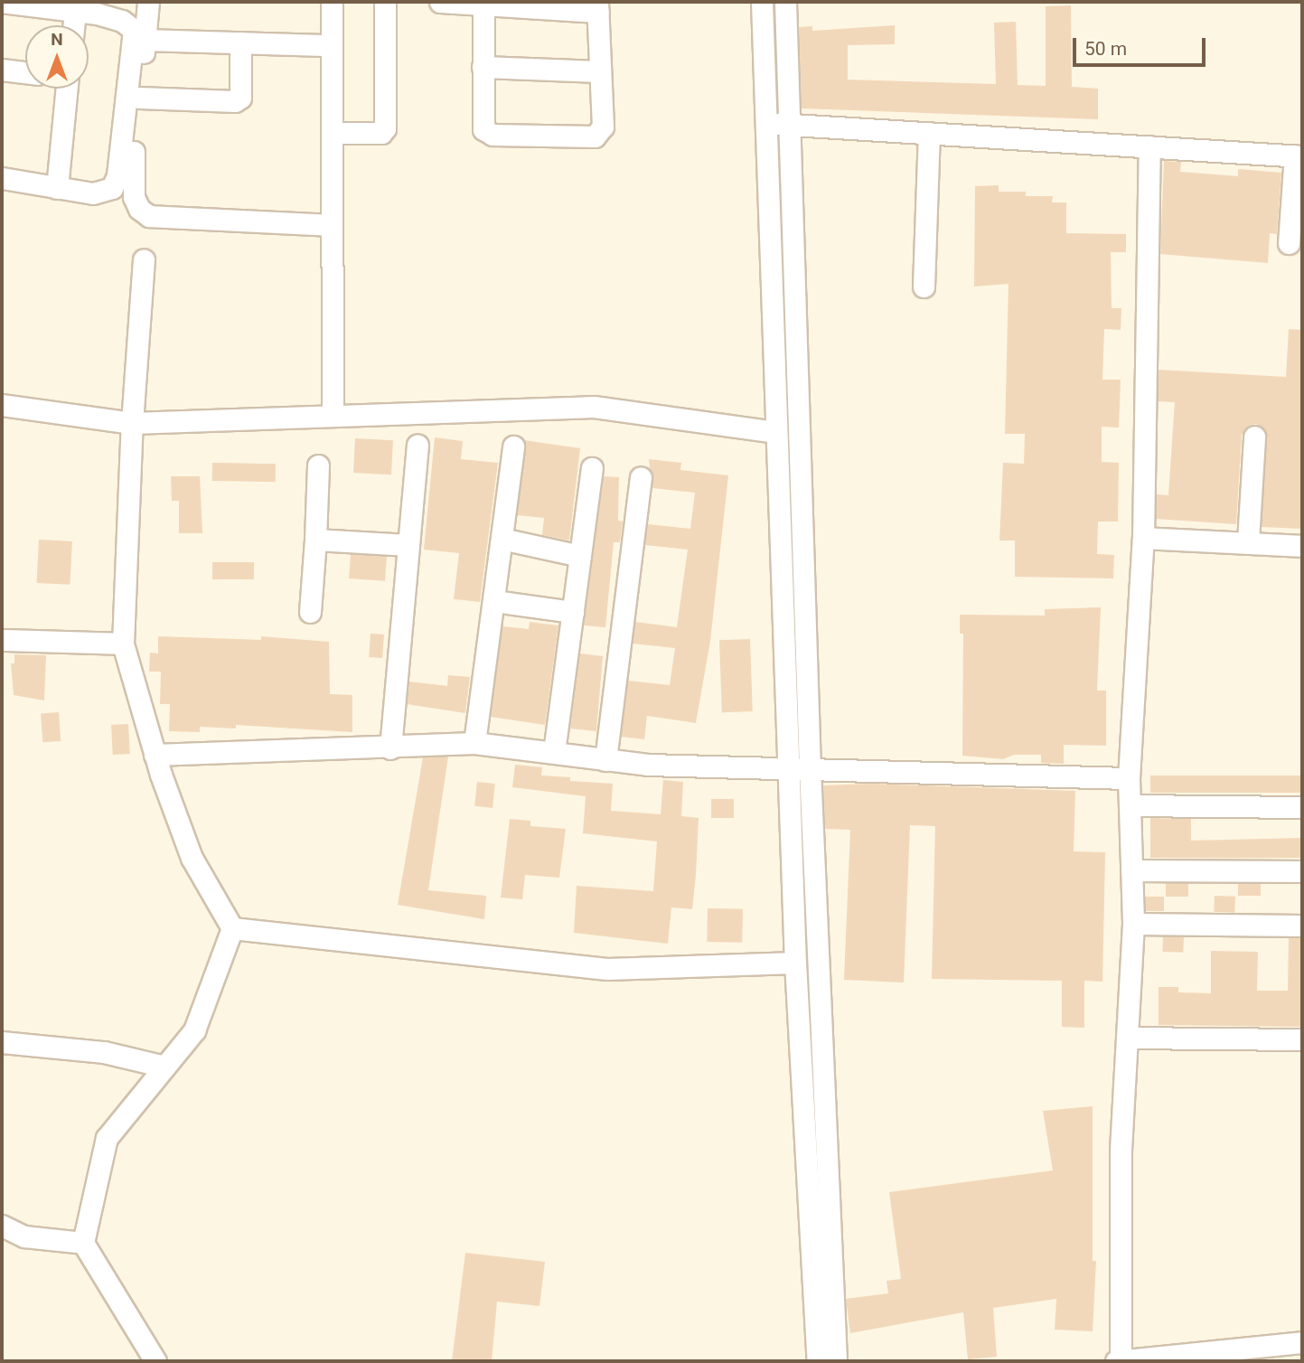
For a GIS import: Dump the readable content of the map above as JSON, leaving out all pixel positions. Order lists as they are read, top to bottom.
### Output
{
  "scale_bar": "50 m",
  "north": "top"
}
